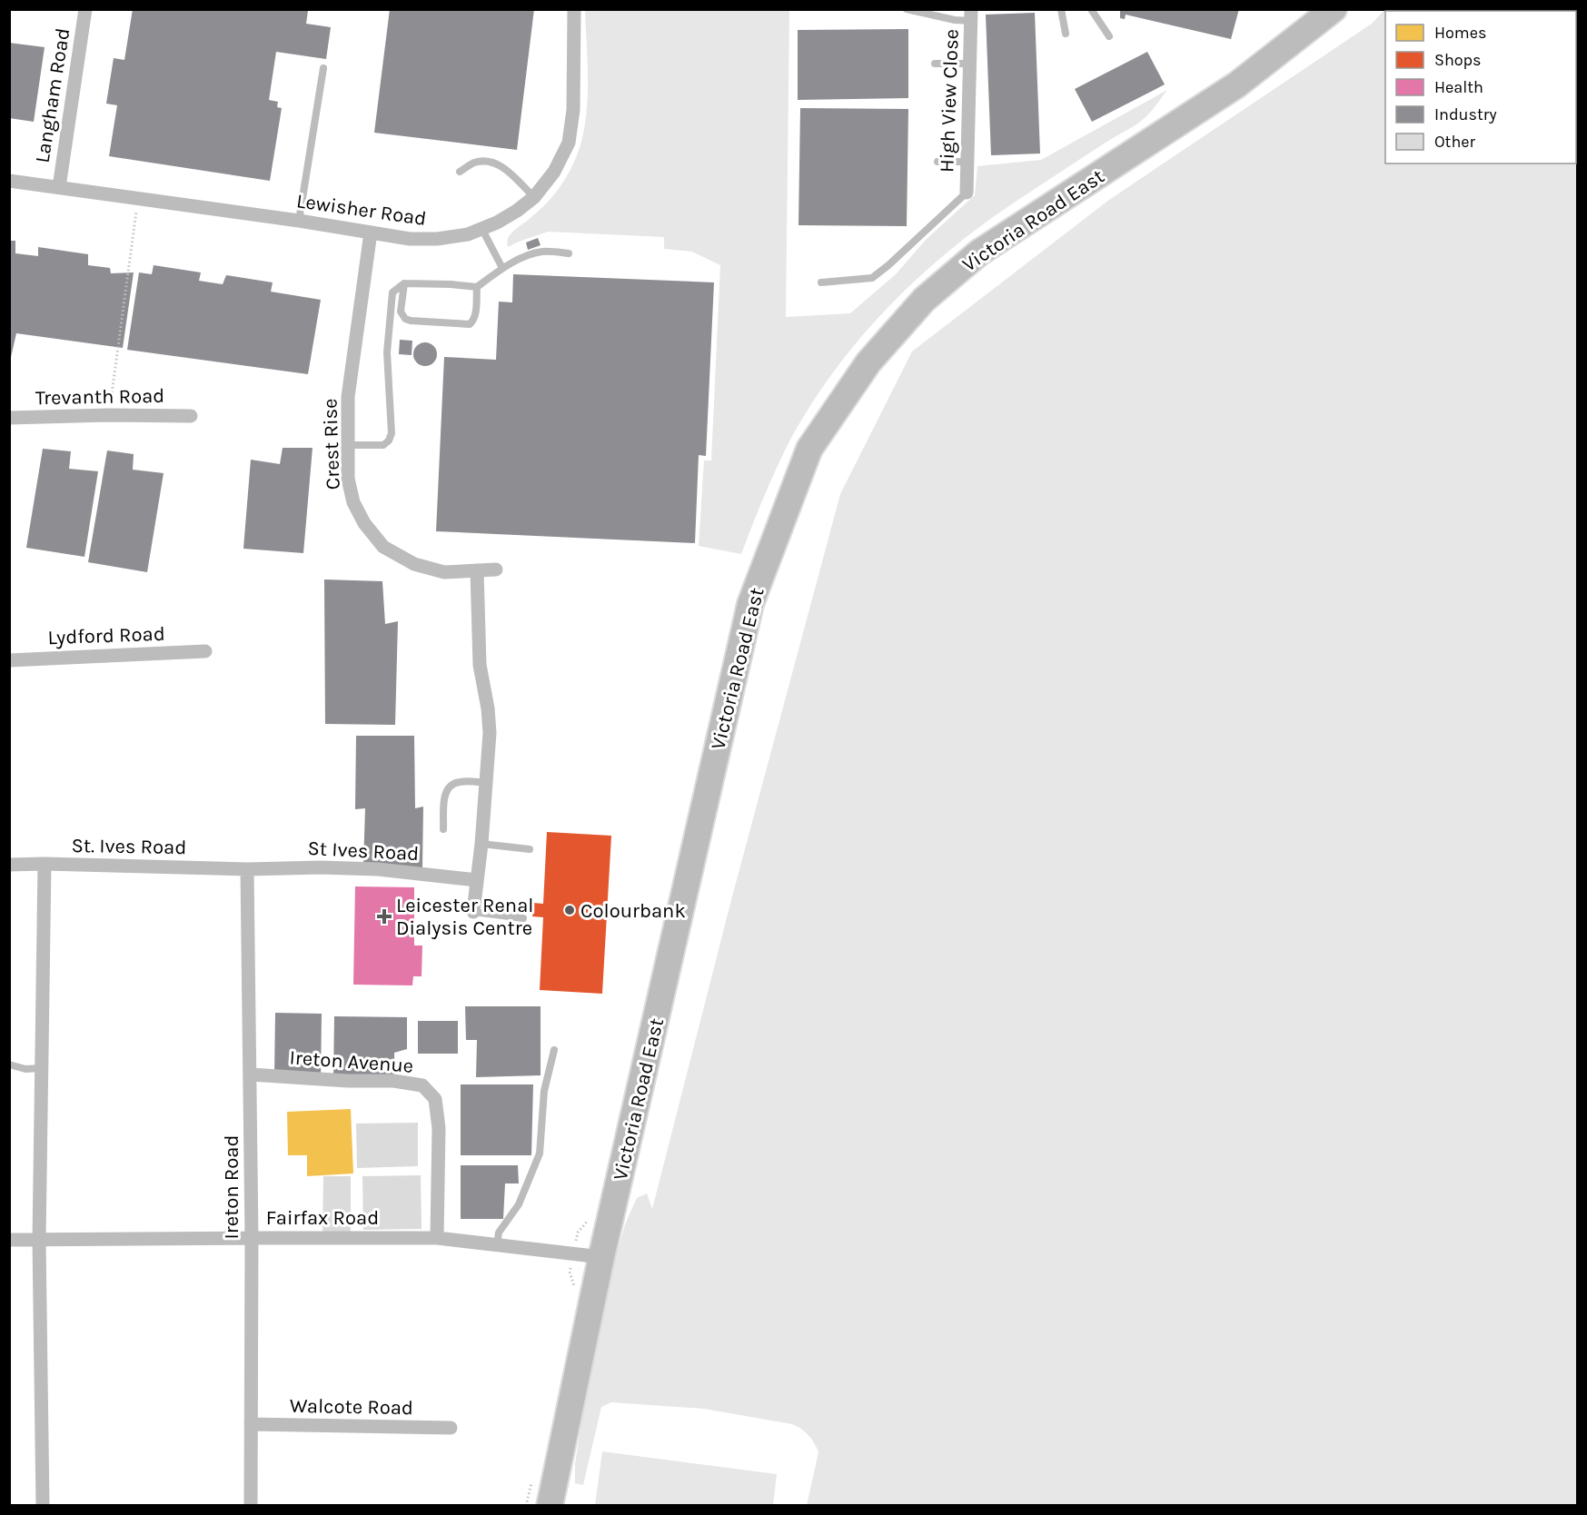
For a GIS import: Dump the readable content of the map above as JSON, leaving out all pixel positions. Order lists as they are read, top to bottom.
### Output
{
  "streets": {
    "highway": ["Victoria Road East"],
    "street": [
      "Langham Road",
      "High View Close",
      "Lewisher Road",
      "Trevanth Road",
      "Crest Rise",
      "Lydford Road",
      "St. Ives Road",
      "St Ives Road",
      "Ireton Avenue",
      "Ireton Road",
      "Fairfax Road",
      "Walcote Road"
    ]
  },
  "crossings": [
    ["Langham Road", "Lewisher Road"],
    ["Lewisher Road", "Crest Rise"],
    ["Victoria Road East", "Fairfax Road"],
    ["St. Ives Road", "St Ives Road"],
    ["St. Ives Road", "Ireton Road"],
    ["St Ives Road", "Ireton Road"],
    ["Ireton Avenue", "Ireton Road"],
    ["Ireton Avenue", "Fairfax Road"],
    ["Ireton Road", "Fairfax Road"],
    ["Ireton Road", "Walcote Road"]
  ],
  "places": {
    "other": ["Colourbank"],
    "health": ["Leicester Renal Dialysis Centre"]
  },
  "legend": [
    "Homes",
    "Shops",
    "Health",
    "Industry",
    "Other"
  ]
}
